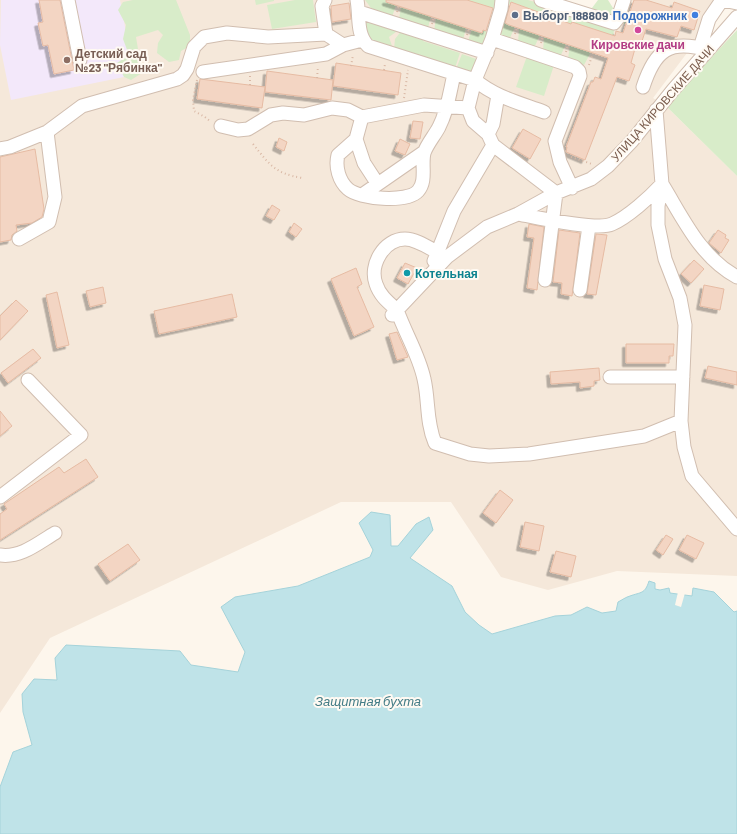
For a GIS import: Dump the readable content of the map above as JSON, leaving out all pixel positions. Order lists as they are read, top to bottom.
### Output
{
  "streets": {
    "street": ["УЛИЦА КИРОВСКИЕ ДАЧИ"]
  },
  "water": ["Защитная бухта"],
  "places": [
    "Выборг 188809",
    "Подорожник",
    "Кировские дачи",
    "Детский сад №23 \"Рябинка\"",
    "Котельная"
  ]
}
